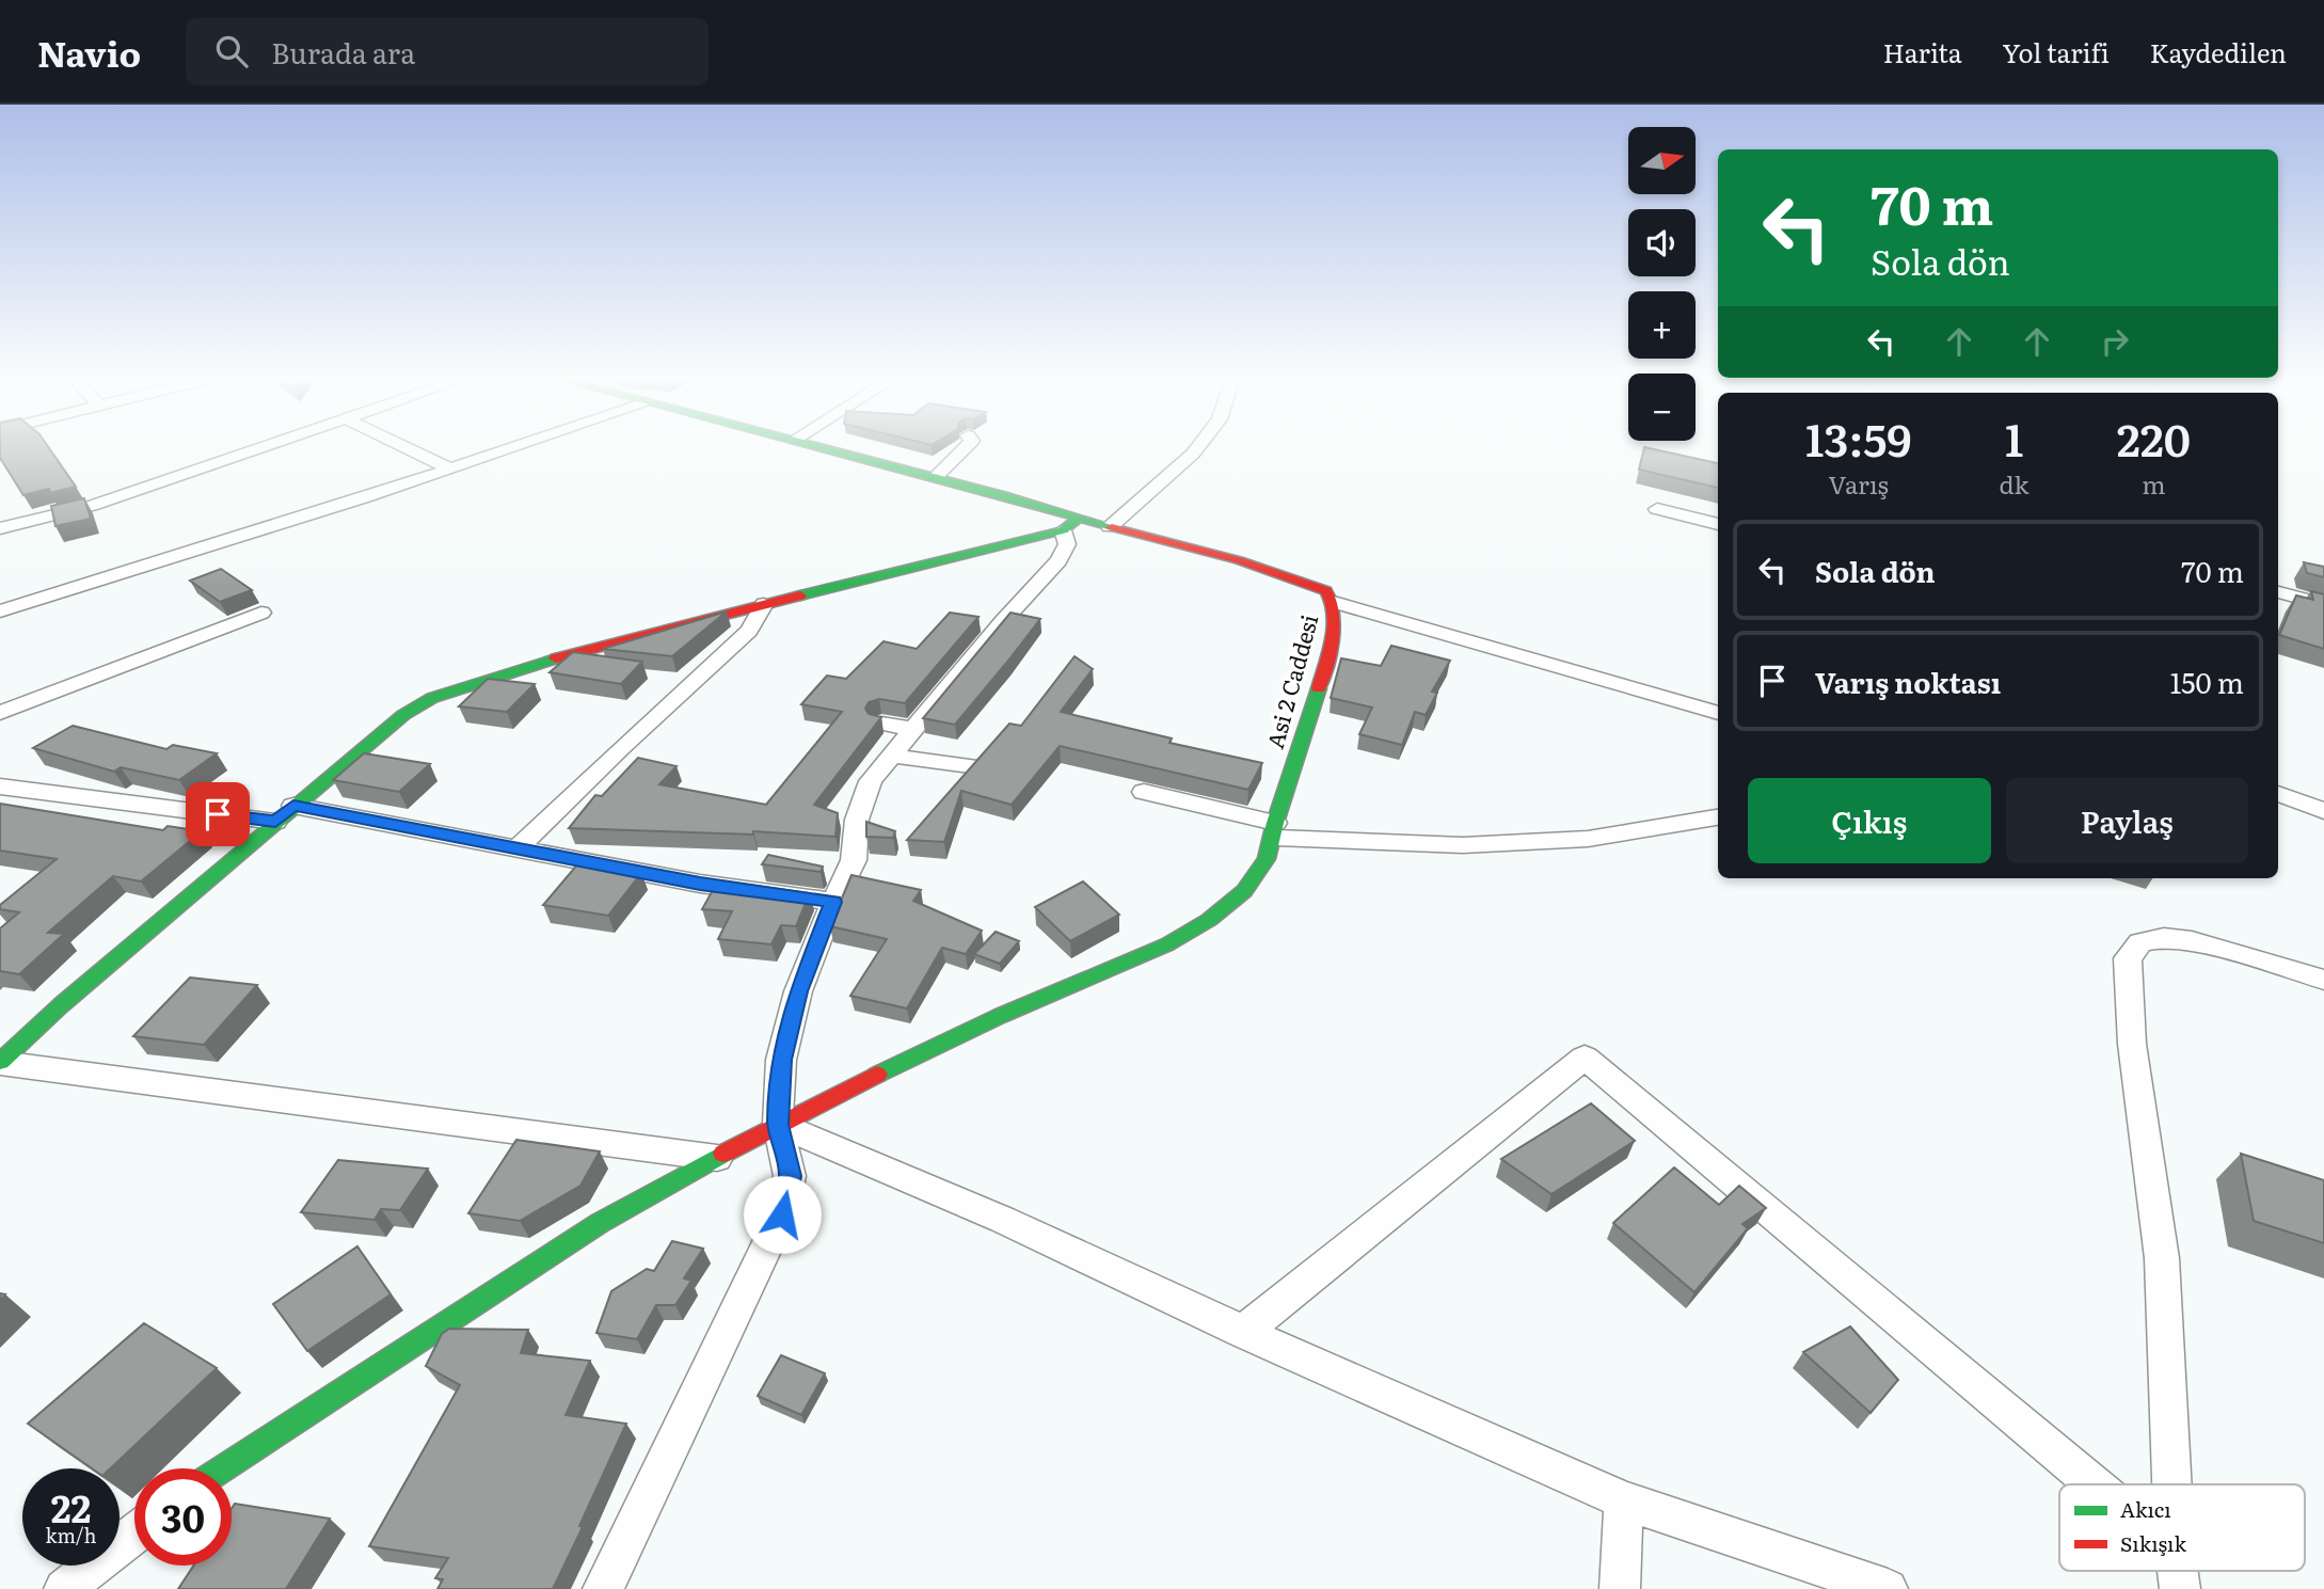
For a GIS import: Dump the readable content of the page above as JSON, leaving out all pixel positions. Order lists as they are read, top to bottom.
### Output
{
  "streets": {
    "street": ["Asi 2 Caddesi"]
  },
  "legend": ["Akıcı", "Sıkışık"],
  "north": "right",
  "page": {
    "header": "Navio",
    "search": "Burada ara",
    "nav": ["Harita", "Yol tarifi", "Kaydedilen"],
    "map_buttons": ["+", "−"],
    "turn": ["70 m", "Sola dön"],
    "eta": [
      "13:59",
      "Varış",
      "1",
      "dk",
      "220",
      "m"
    ],
    "list": [
      {
        "name": "Sola dön",
        "value": "70 m"
      },
      {
        "name": "Varış noktası",
        "value": "150 m"
      }
    ],
    "buttons": ["Çıkış", "Paylaş"],
    "speed": "22 km/h",
    "limit": "30"
  }
}
